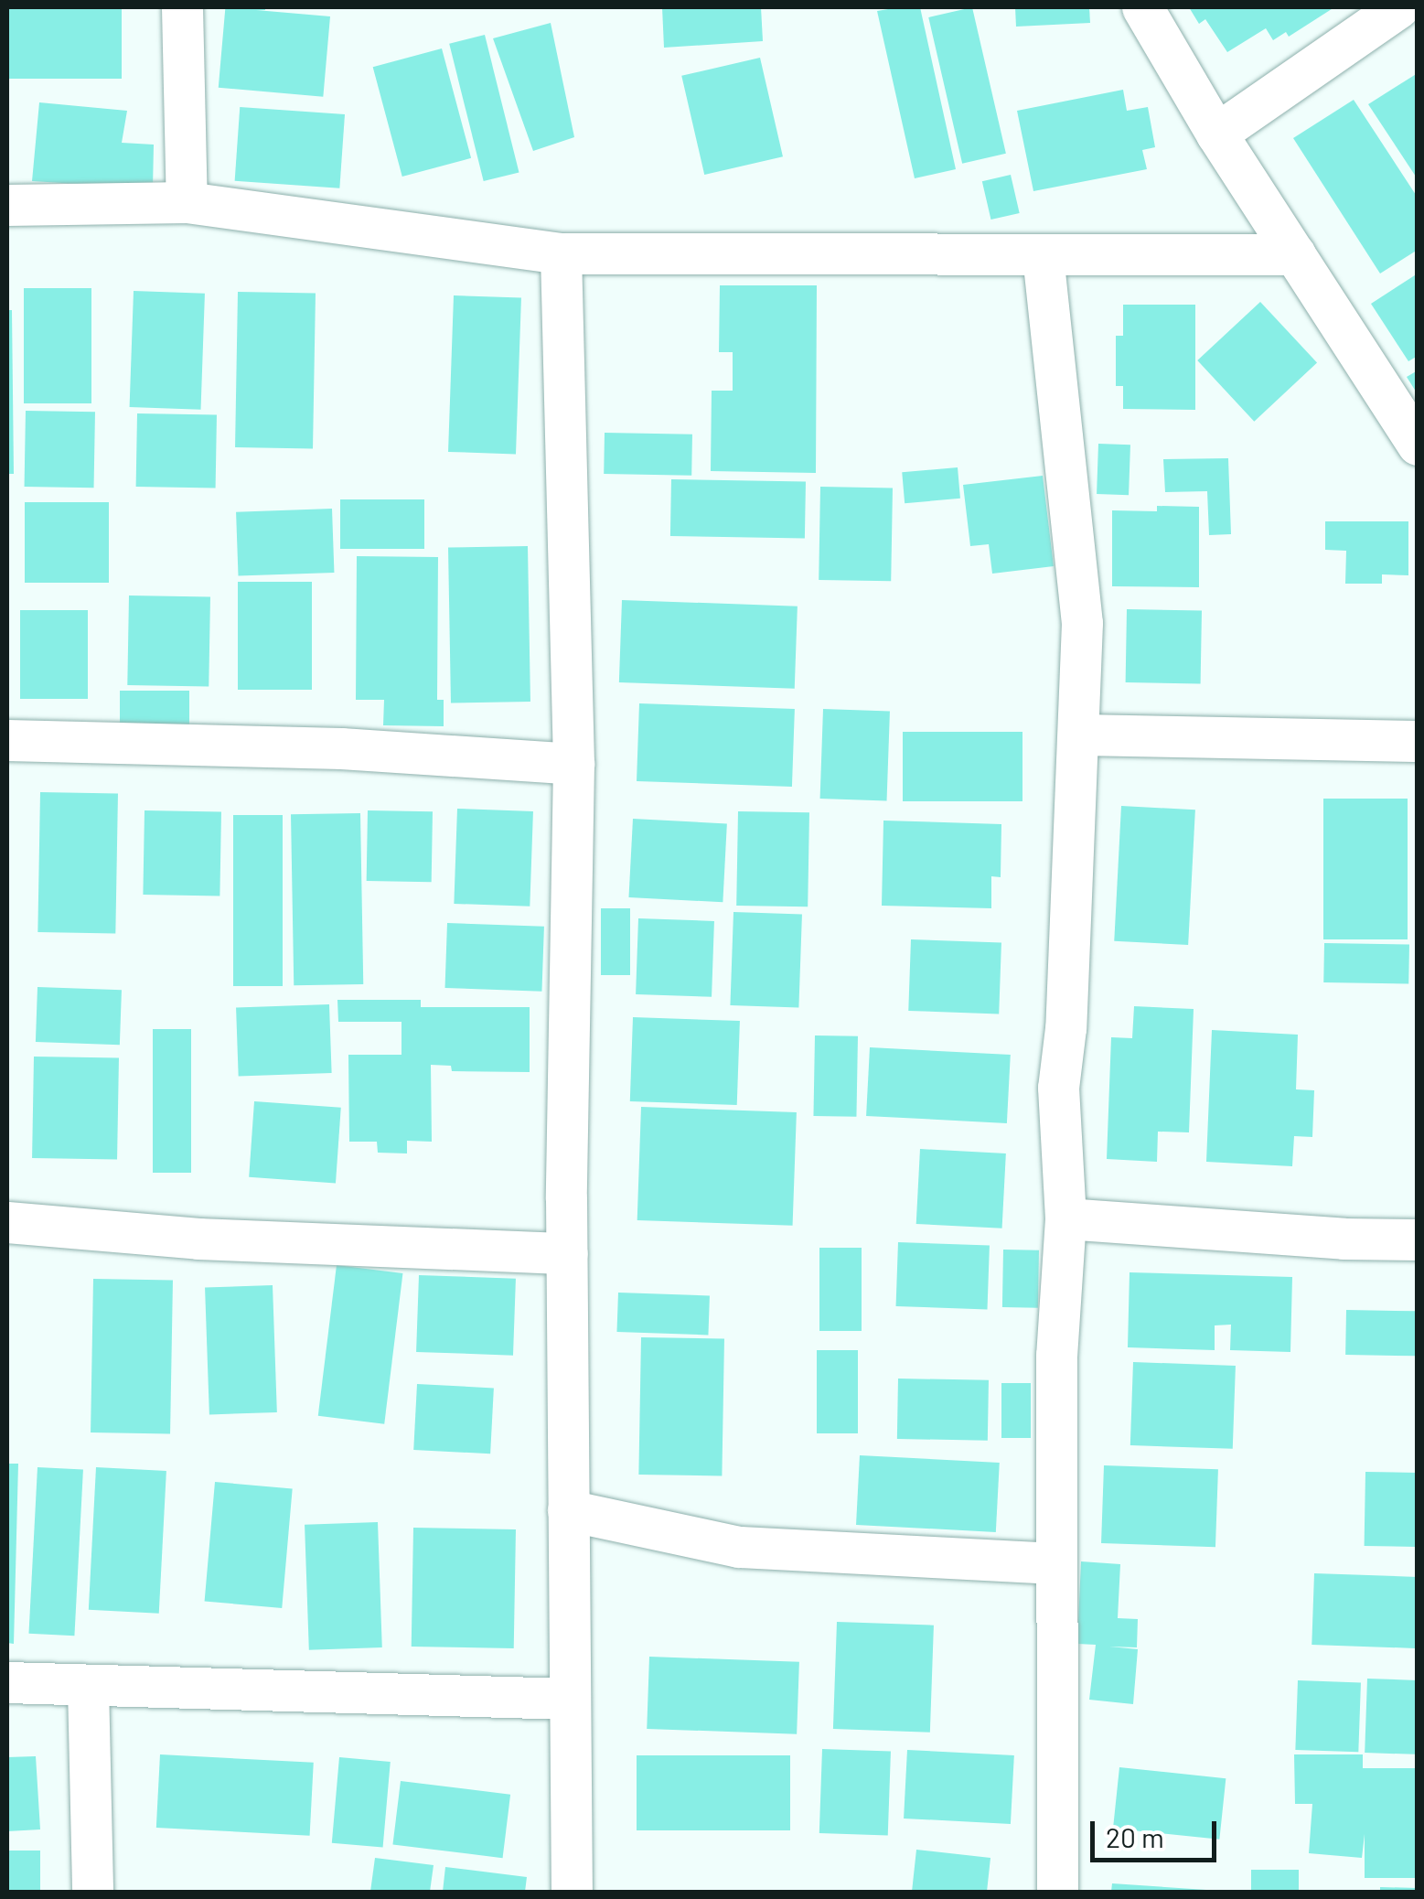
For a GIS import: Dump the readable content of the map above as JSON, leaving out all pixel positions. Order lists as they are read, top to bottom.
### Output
{
  "scale_bar": "20 m"
}
